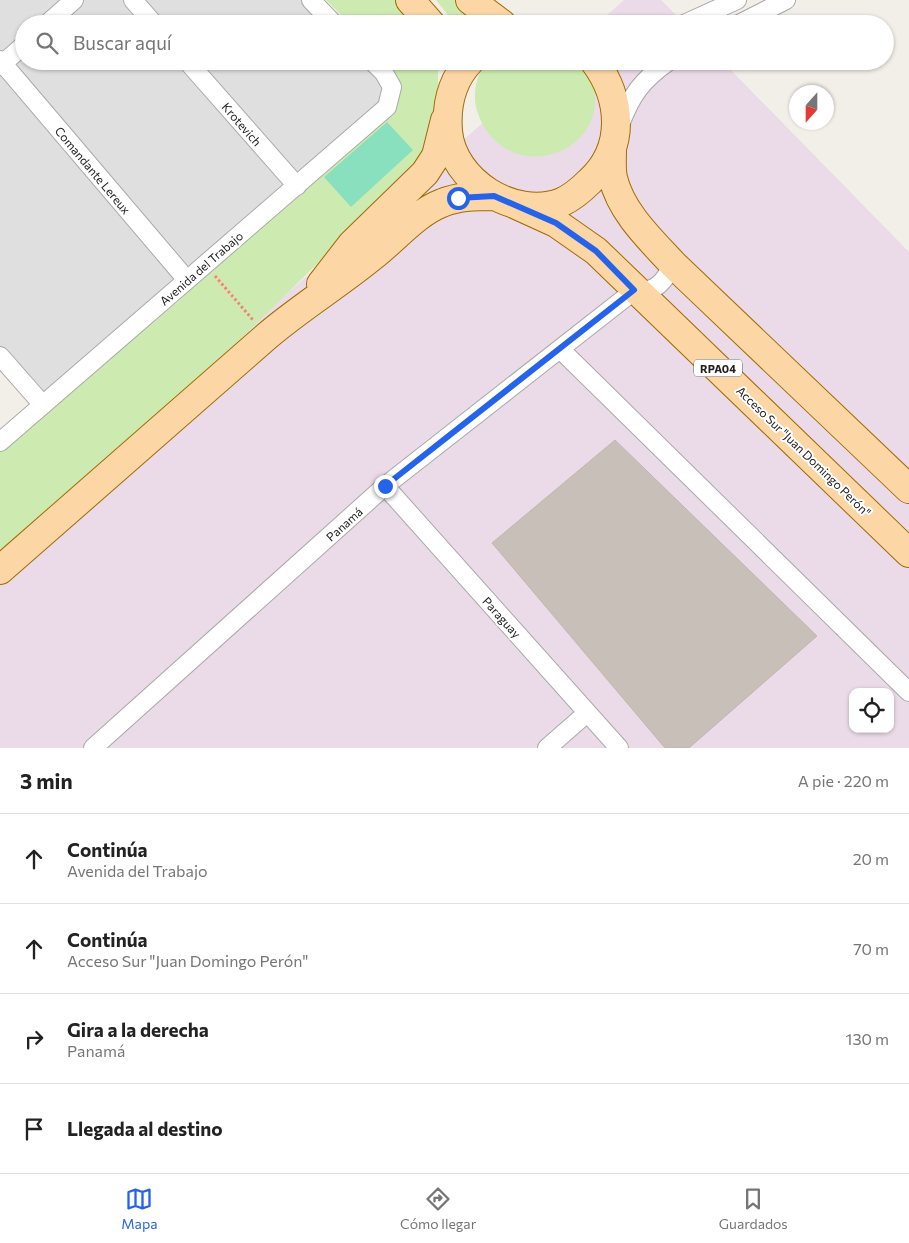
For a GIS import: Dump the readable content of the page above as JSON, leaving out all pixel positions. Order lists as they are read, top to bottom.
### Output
{
  "streets": {
    "main road": ["RPA04", "Acceso Sur \"Juan Domingo Perón\""],
    "street": [
      "Krotevich",
      "Comandante Lereux",
      "Avenida del Trabajo",
      "Panamá",
      "Paraguay"
    ]
  },
  "crossings": [
    ["Krotevich", "Avenida del Trabajo"],
    ["Comandante Lereux", "Avenida del Trabajo"],
    ["RPA04", "Acceso Sur \"Juan Domingo Perón\""],
    ["RPA04", "Panamá"],
    ["Acceso Sur \"Juan Domingo Perón\"", "Panamá"],
    ["Panamá", "Paraguay"]
  ],
  "north": "bottom",
  "page": {
    "search": "Buscar aquí",
    "heading": ["3 min", "A pie · 220 m"],
    "list": [
      ["Continúa", "Avenida del Trabajo", "20 m"],
      ["Continúa", "Acceso Sur \"Juan Domingo Perón\"", "70 m"],
      ["Gira a la derecha", "Panamá", "130 m"],
      "Llegada al destino"
    ],
    "nav": ["Mapa", "Cómo llegar", "Guardados"]
  }
}
